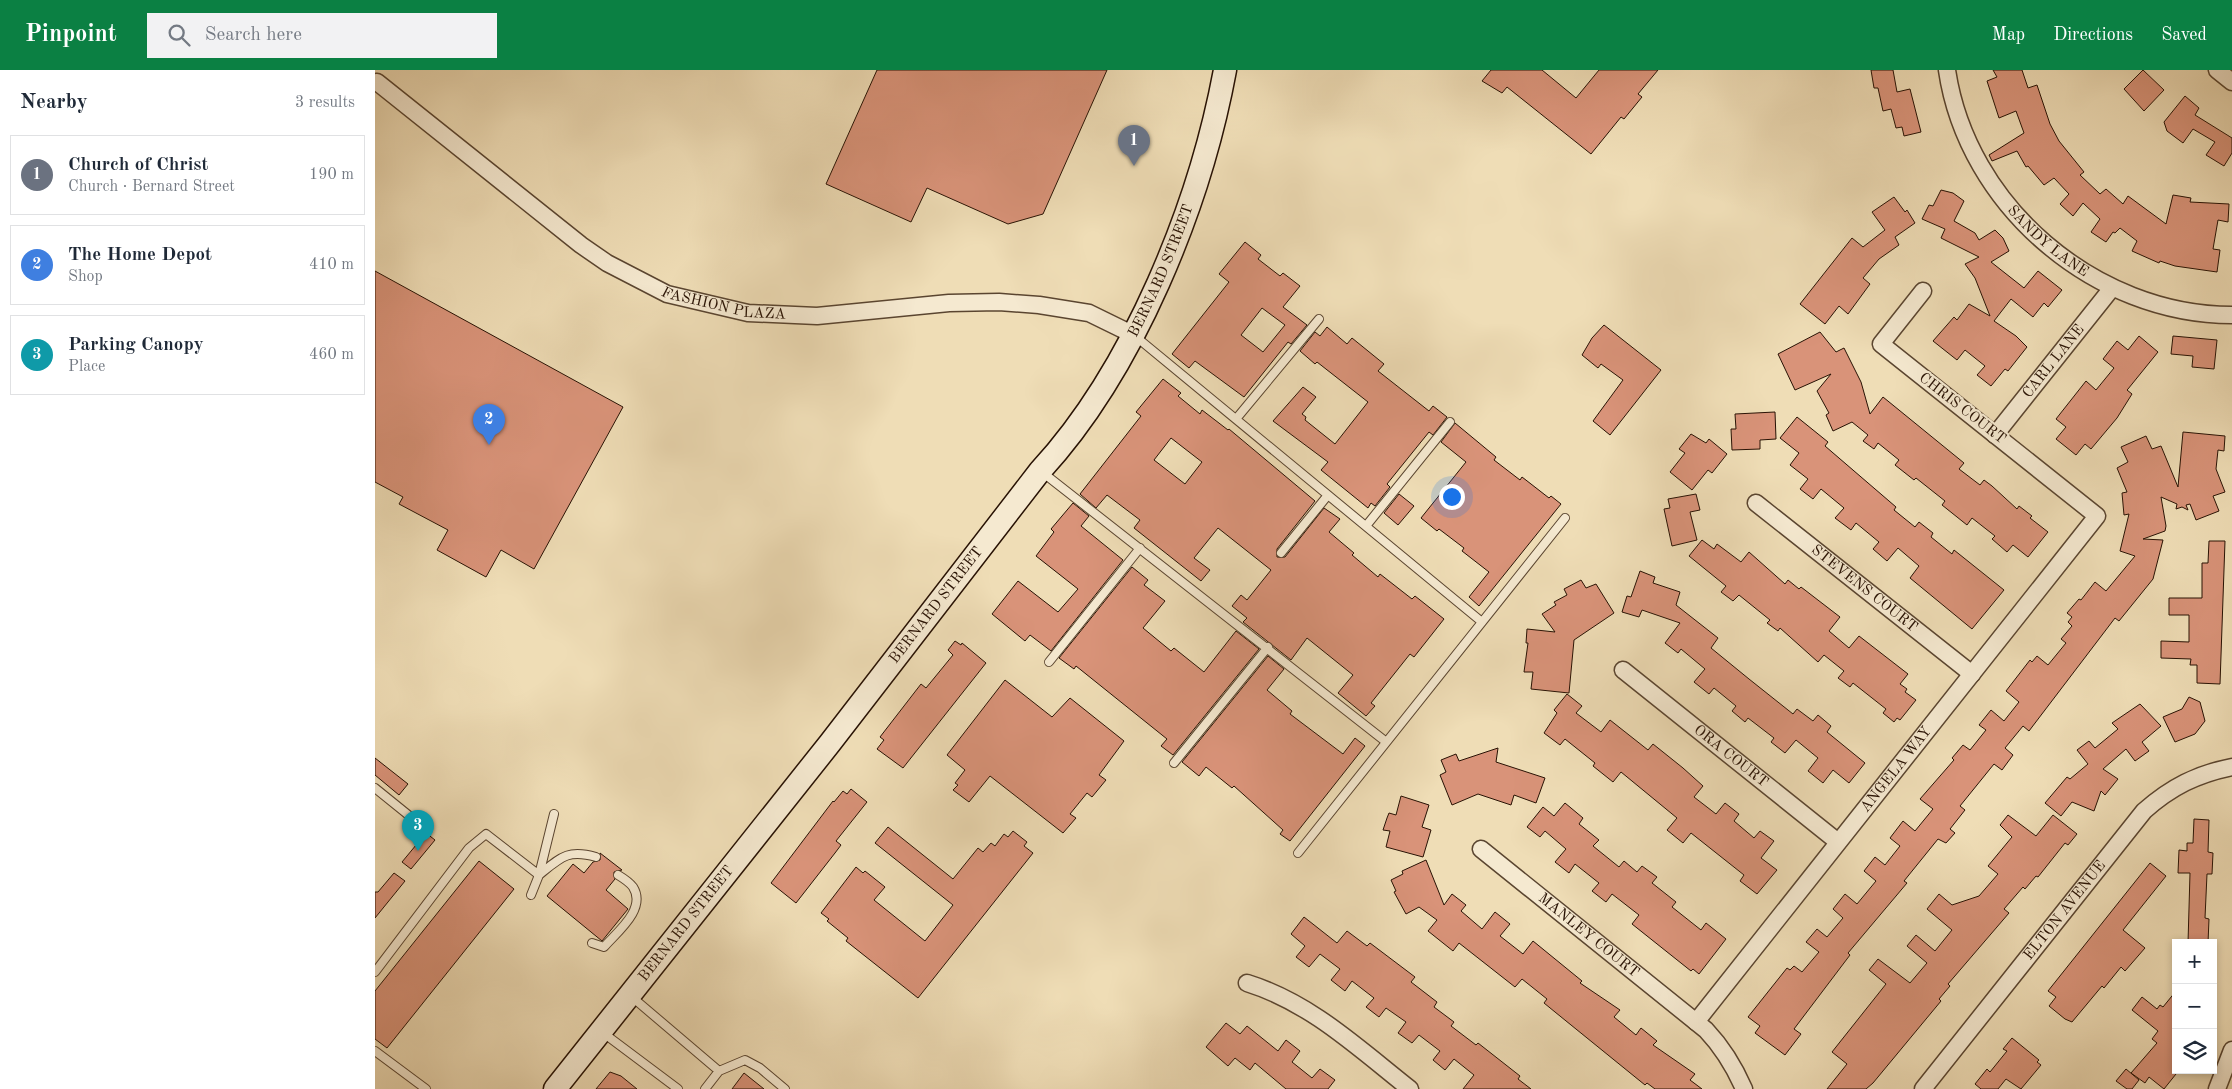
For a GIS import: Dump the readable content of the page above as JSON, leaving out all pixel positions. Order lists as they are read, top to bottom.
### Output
{
  "streets": {
    "street": [
      "SANDY LANE",
      "BERNARD STREET",
      "FASHION PLAZA",
      "CARL LANE",
      "CHRIS COURT",
      "STEVENS COURT",
      "ORA COURT",
      "ANGELA WAY",
      "ELTON AVENUE",
      "MANLEY COURT"
    ]
  },
  "crossings": [
    ["SANDY LANE", "CARL LANE"],
    ["BERNARD STREET", "FASHION PLAZA"],
    ["CARL LANE", "CHRIS COURT"],
    ["CHRIS COURT", "ANGELA WAY"],
    ["STEVENS COURT", "ANGELA WAY"],
    ["ORA COURT", "ANGELA WAY"],
    ["ANGELA WAY", "MANLEY COURT"]
  ],
  "page": {
    "header": "Pinpoint",
    "search": "Search here",
    "nav": ["Map", "Directions", "Saved"],
    "heading": ["Nearby", "3 results"],
    "pins": ["1", "2", "3"],
    "list": [
      {
        "mark": "1",
        "name": "Church of Christ",
        "note": "Church · Bernard Street",
        "value": "190 m"
      },
      {
        "mark": "2",
        "name": "The Home Depot",
        "note": "Shop",
        "value": "410 m"
      },
      {
        "mark": "3",
        "name": "Parking Canopy",
        "note": "Place",
        "value": "460 m"
      }
    ],
    "map_buttons": ["+", "−"]
  }
}
